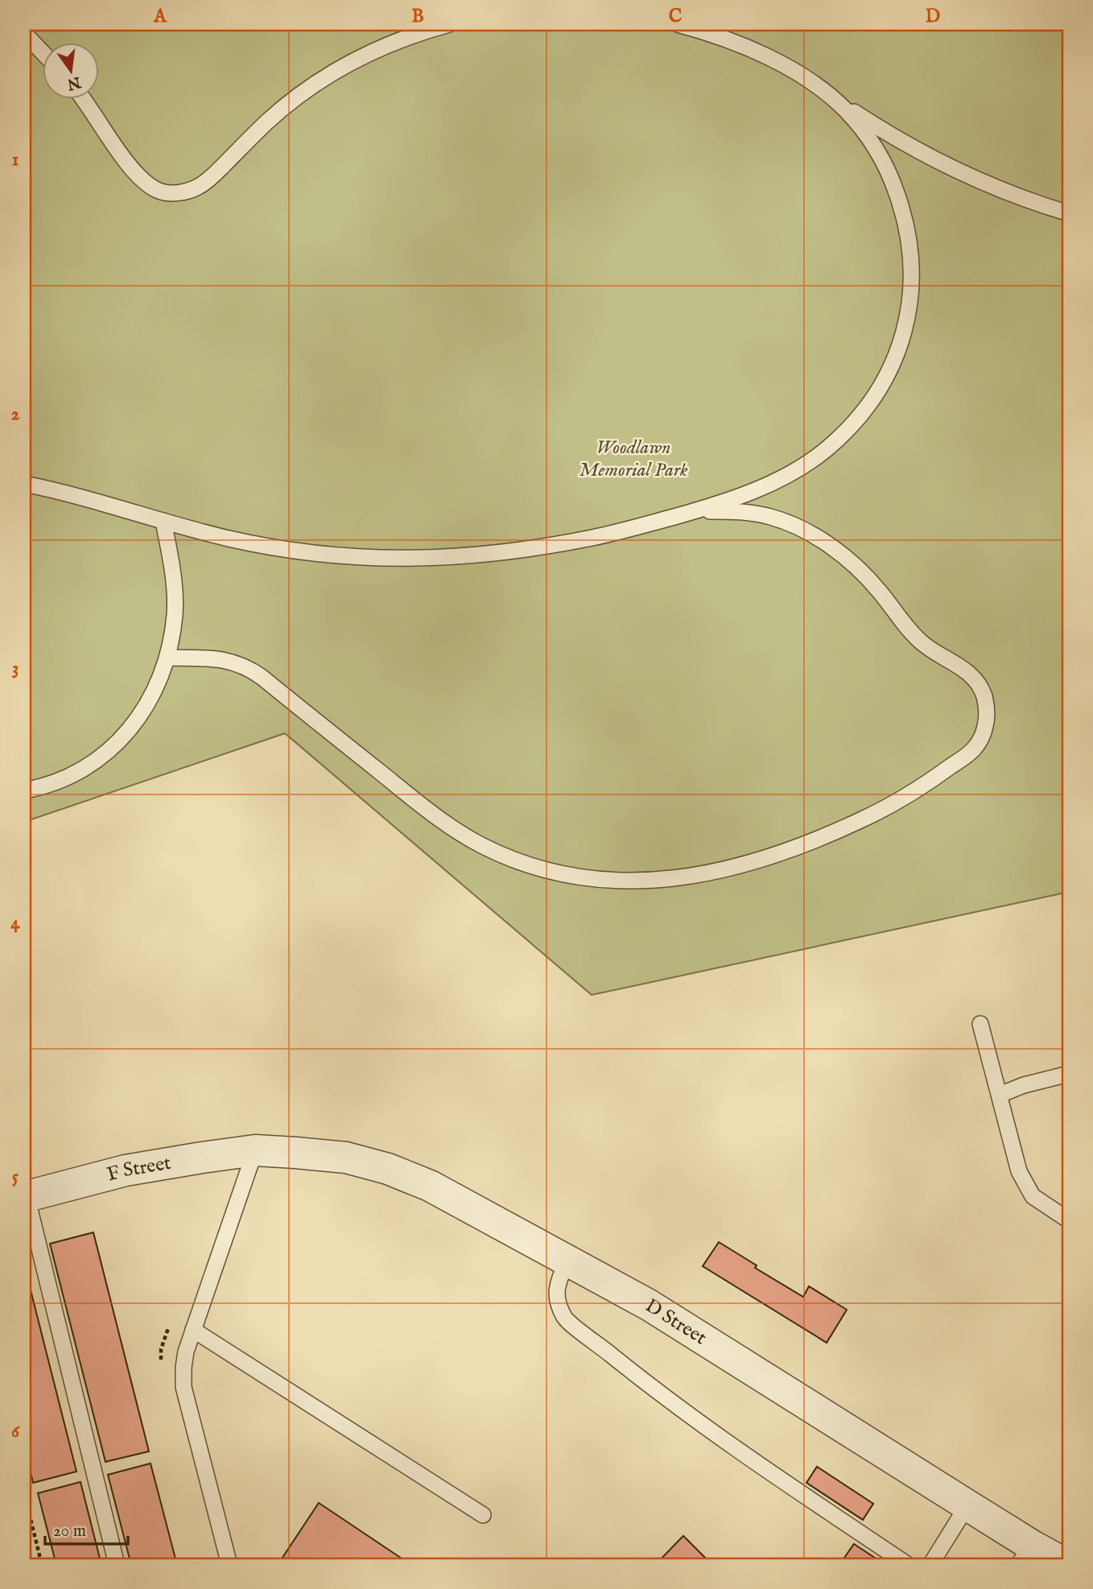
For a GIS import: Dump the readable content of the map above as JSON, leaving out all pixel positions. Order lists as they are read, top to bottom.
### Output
{
  "streets": {
    "street": ["F Street", "D Street"]
  },
  "crossings": [
    ["F Street", "D Street"]
  ],
  "parks": ["Woodlawn Memorial Park"],
  "scale_bar": "20 m",
  "north": "bottom",
  "grid": {
    "columns": [
      "A",
      "B",
      "C",
      "D"
    ],
    "rows": [
      "1",
      "2",
      "3",
      "4",
      "5",
      "6"
    ]
  }
}
